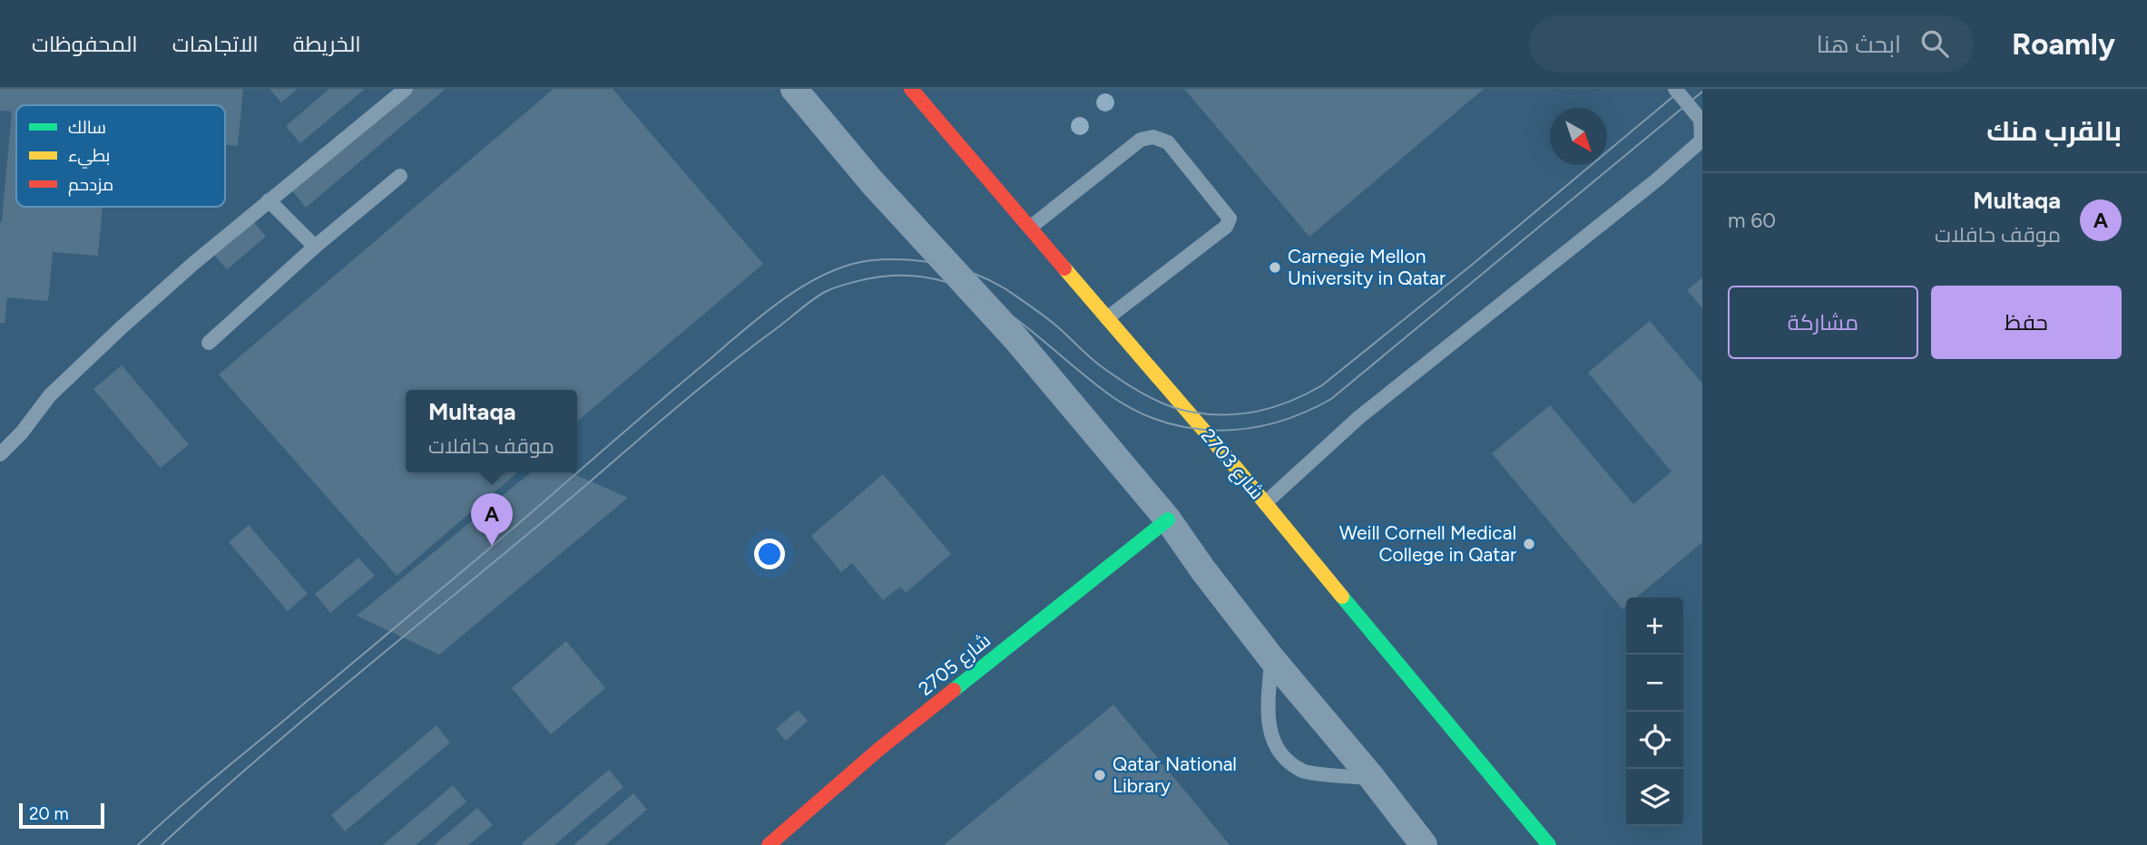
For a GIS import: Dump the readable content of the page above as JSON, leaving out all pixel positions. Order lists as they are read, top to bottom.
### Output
{
  "streets": {
    "street": ["شارع 2703", "شارع 2705"]
  },
  "places": ["Carnegie Mellon University in Qatar", "Weill Cornell Medical College in Qatar", "Qatar National Library"],
  "legend": ["سالك", "بطيء", "مزدحم"],
  "scale_bar": "20 m",
  "north": "bottom right",
  "page": {
    "header": "Roamly",
    "search": "ابحث هنا",
    "nav": ["الخريطة", "الاتجاهات", "المحفوظات"],
    "heading": "بالقرب منك",
    "list": [
      {
        "mark": "A",
        "name": "Multaqa",
        "note": "موقف حافلات",
        "value": "60 m"
      }
    ],
    "buttons": ["حفظ", "مشاركة"],
    "popup": ["Multaqa", "موقف حافلات"],
    "pins": "A",
    "map_buttons": ["+", "−"],
    "scale": "20 m"
  }
}
